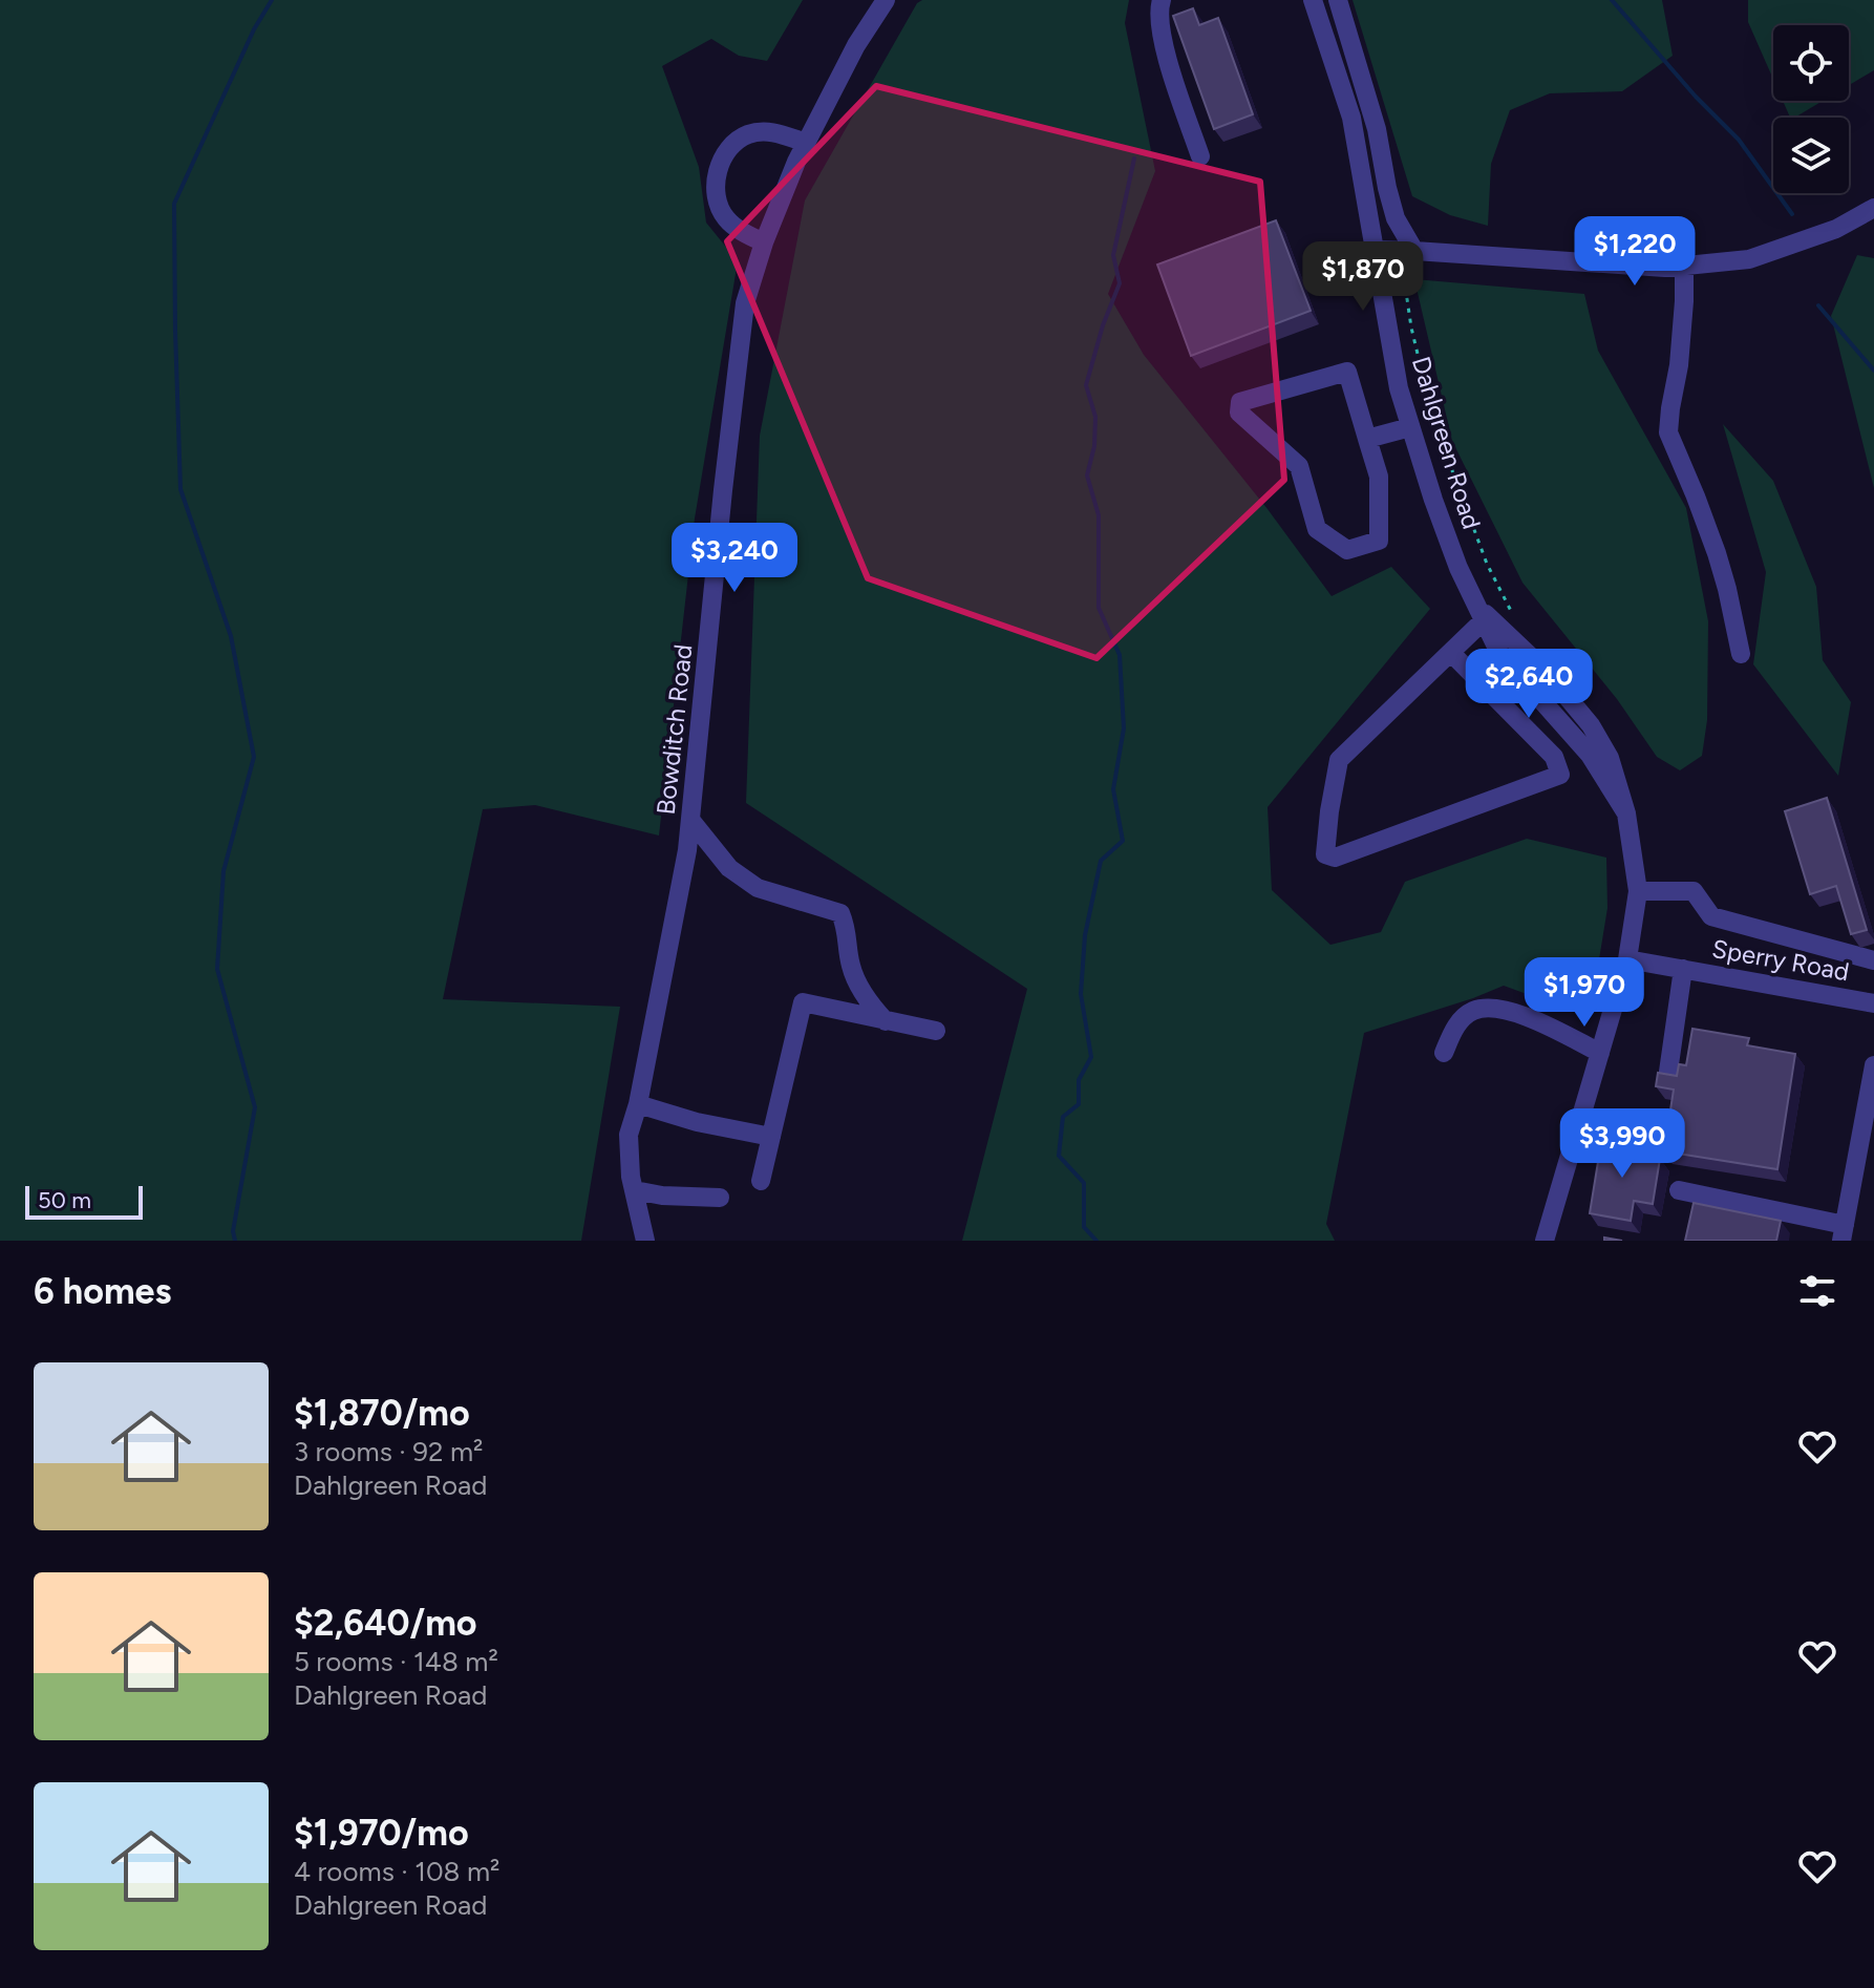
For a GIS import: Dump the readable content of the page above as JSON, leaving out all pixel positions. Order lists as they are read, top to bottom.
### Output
{
  "streets": {
    "street": ["Dahlgreen Road", "Bowditch Road", "Sperry Road"]
  },
  "crossings": [
    ["Dahlgreen Road", "Sperry Road"]
  ],
  "scale_bar": "50 m",
  "page": {
    "price": [
      "$1,220",
      "$1,870",
      "$3,240",
      "$2,640",
      "$1,970",
      "$3,990"
    ],
    "scale": "50 m",
    "heading": "6 homes",
    "list": [
      {
        "name": "$1,870/mo",
        "note": "3 rooms · 92 m² · Dahlgreen Road"
      },
      {
        "name": "$2,640/mo",
        "note": "5 rooms · 148 m² · Dahlgreen Road"
      },
      {
        "name": "$1,970/mo",
        "note": "4 rooms · 108 m² · Dahlgreen Road"
      }
    ]
  }
}
